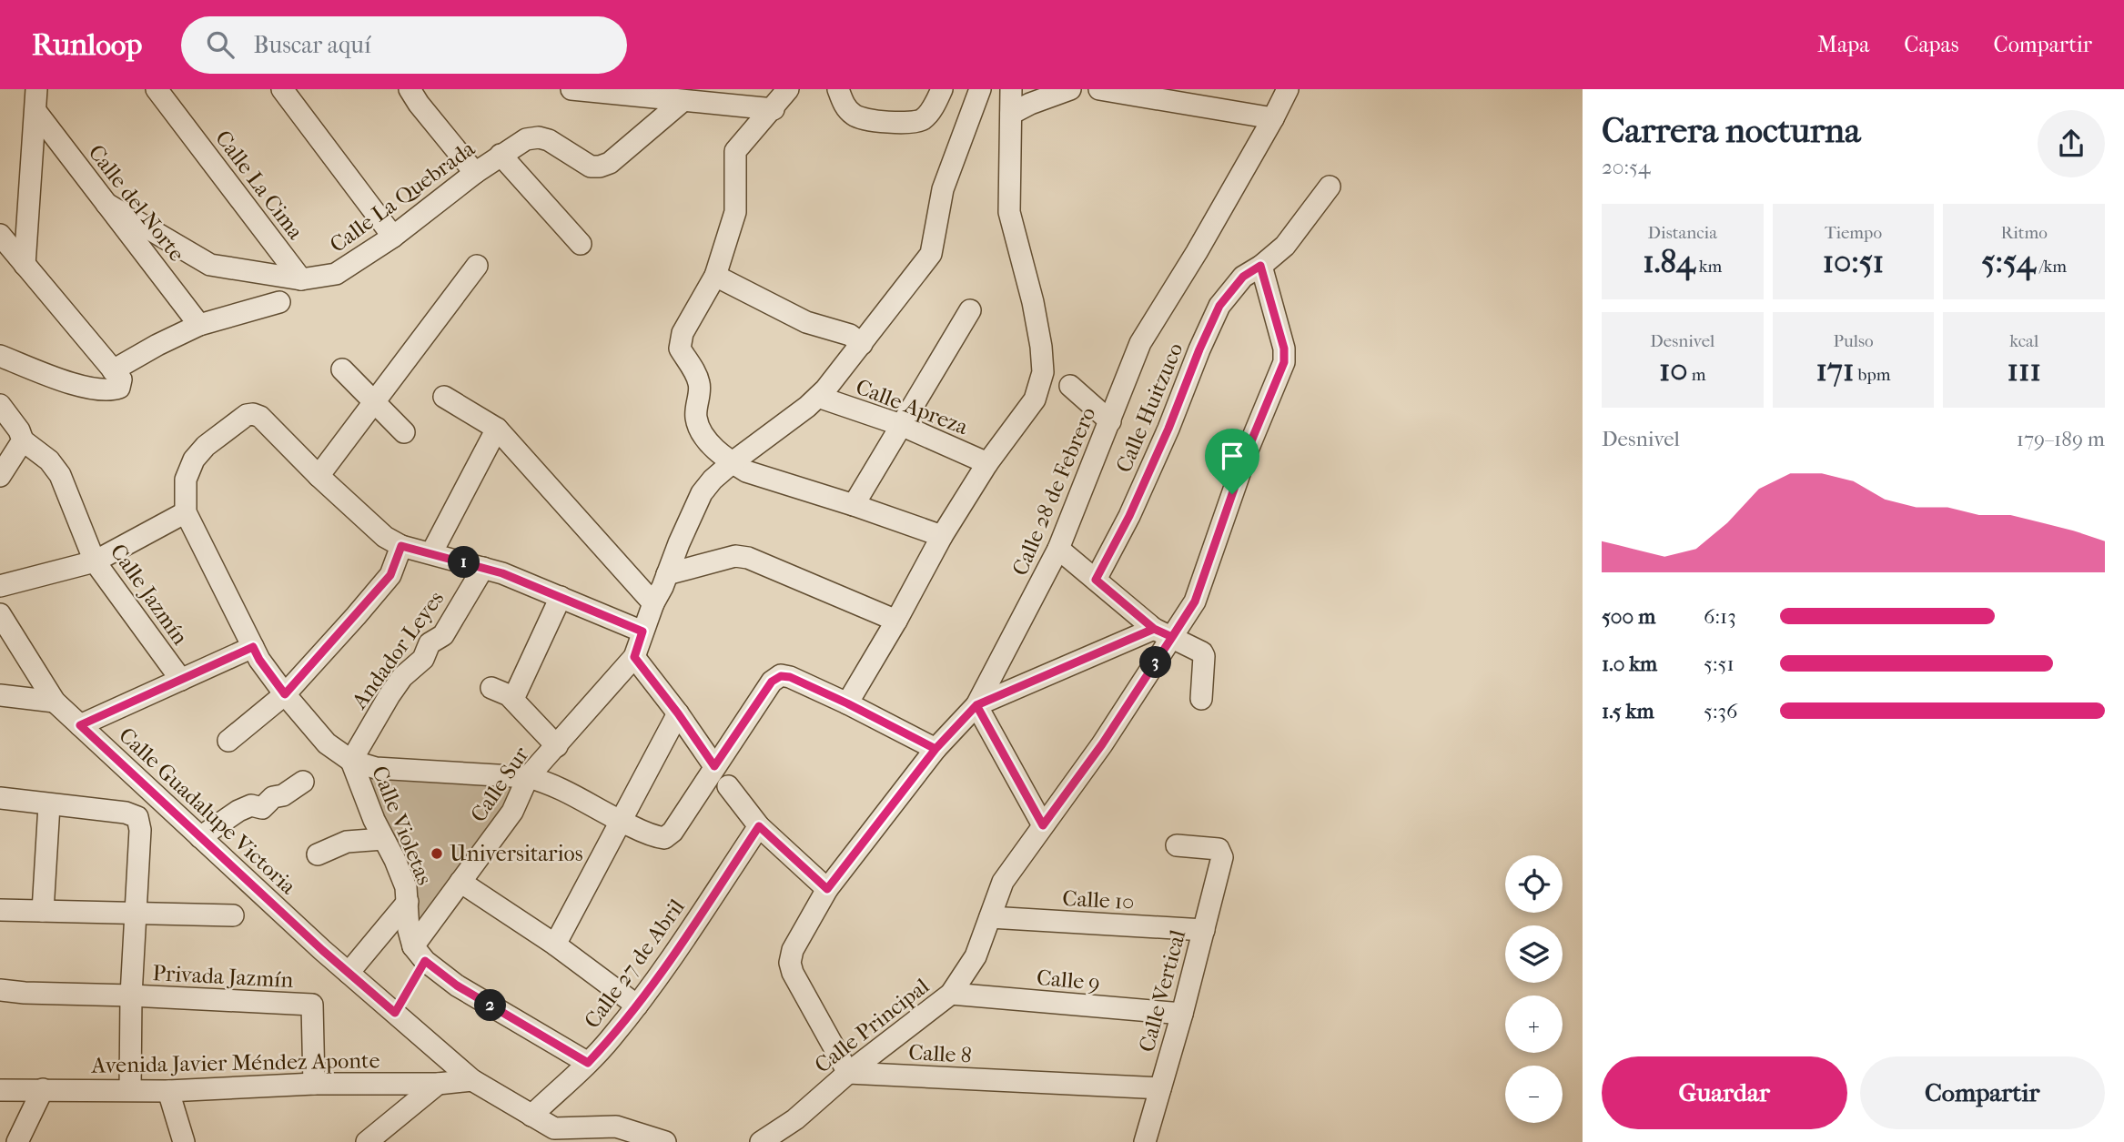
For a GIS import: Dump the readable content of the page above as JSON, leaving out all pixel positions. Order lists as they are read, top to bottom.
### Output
{
  "streets": {
    "street": [
      "Calle La Cima",
      "Calle La Quebrada",
      "Calle del Norte",
      "Calle Apreza",
      "Calle Huitzuco",
      "Calle 28 de Febrero",
      "Calle Jazmín",
      "Andador Leyes",
      "Calle Sur",
      "Calle Guadalupe Victoria",
      "Calle Violetas",
      "Calle 10",
      "Calle 27 de Abril",
      "Privada Jazmín",
      "Calle 9",
      "Calle Vertical",
      "Calle Principal",
      "Calle 8",
      "Avenida Javier Méndez Aponte"
    ]
  },
  "crossings": [
    ["Calle La Cima", "Calle La Quebrada"],
    ["Calle La Quebrada", "Calle del Norte"],
    ["Calle Huitzuco", "Calle Principal"],
    ["Andador Leyes", "Calle Violetas"],
    ["Calle Sur", "Calle Violetas"],
    ["Calle Guadalupe Victoria", "Calle 27 de Abril"],
    ["Calle Guadalupe Victoria", "Avenida Javier Méndez Aponte"],
    ["Calle 10", "Calle Vertical"],
    ["Calle 10", "Calle Principal"],
    ["Privada Jazmín", "Avenida Javier Méndez Aponte"],
    ["Calle 9", "Calle Vertical"],
    ["Calle 9", "Calle Principal"],
    ["Calle Vertical", "Calle 8"],
    ["Calle Principal", "Calle 8"]
  ],
  "places": ["Universitarios"],
  "page": {
    "header": "Runloop",
    "search": "Buscar aquí",
    "nav": ["Mapa", "Capas", "Compartir"],
    "heading": ["Carrera nocturna", "20:54"],
    "stats": [
      ["Distancia", "1.84 km"],
      ["Tiempo", "10:51"],
      ["Ritmo", "5:54 /km"],
      ["Desnivel", "10 m"],
      ["Pulso", "171 bpm"],
      ["kcal", "111"]
    ],
    "chart": ["Desnivel", "179–189 m"],
    "pins": ["1", "3", "2"],
    "list": [
      {
        "name": "500 m",
        "note": "6:13"
      },
      {
        "name": "1.0 km",
        "note": "5:51"
      },
      {
        "name": "1.5 km",
        "note": "5:36"
      }
    ],
    "map_buttons": ["+", "−"],
    "buttons": ["Guardar", "Compartir"]
  }
}
